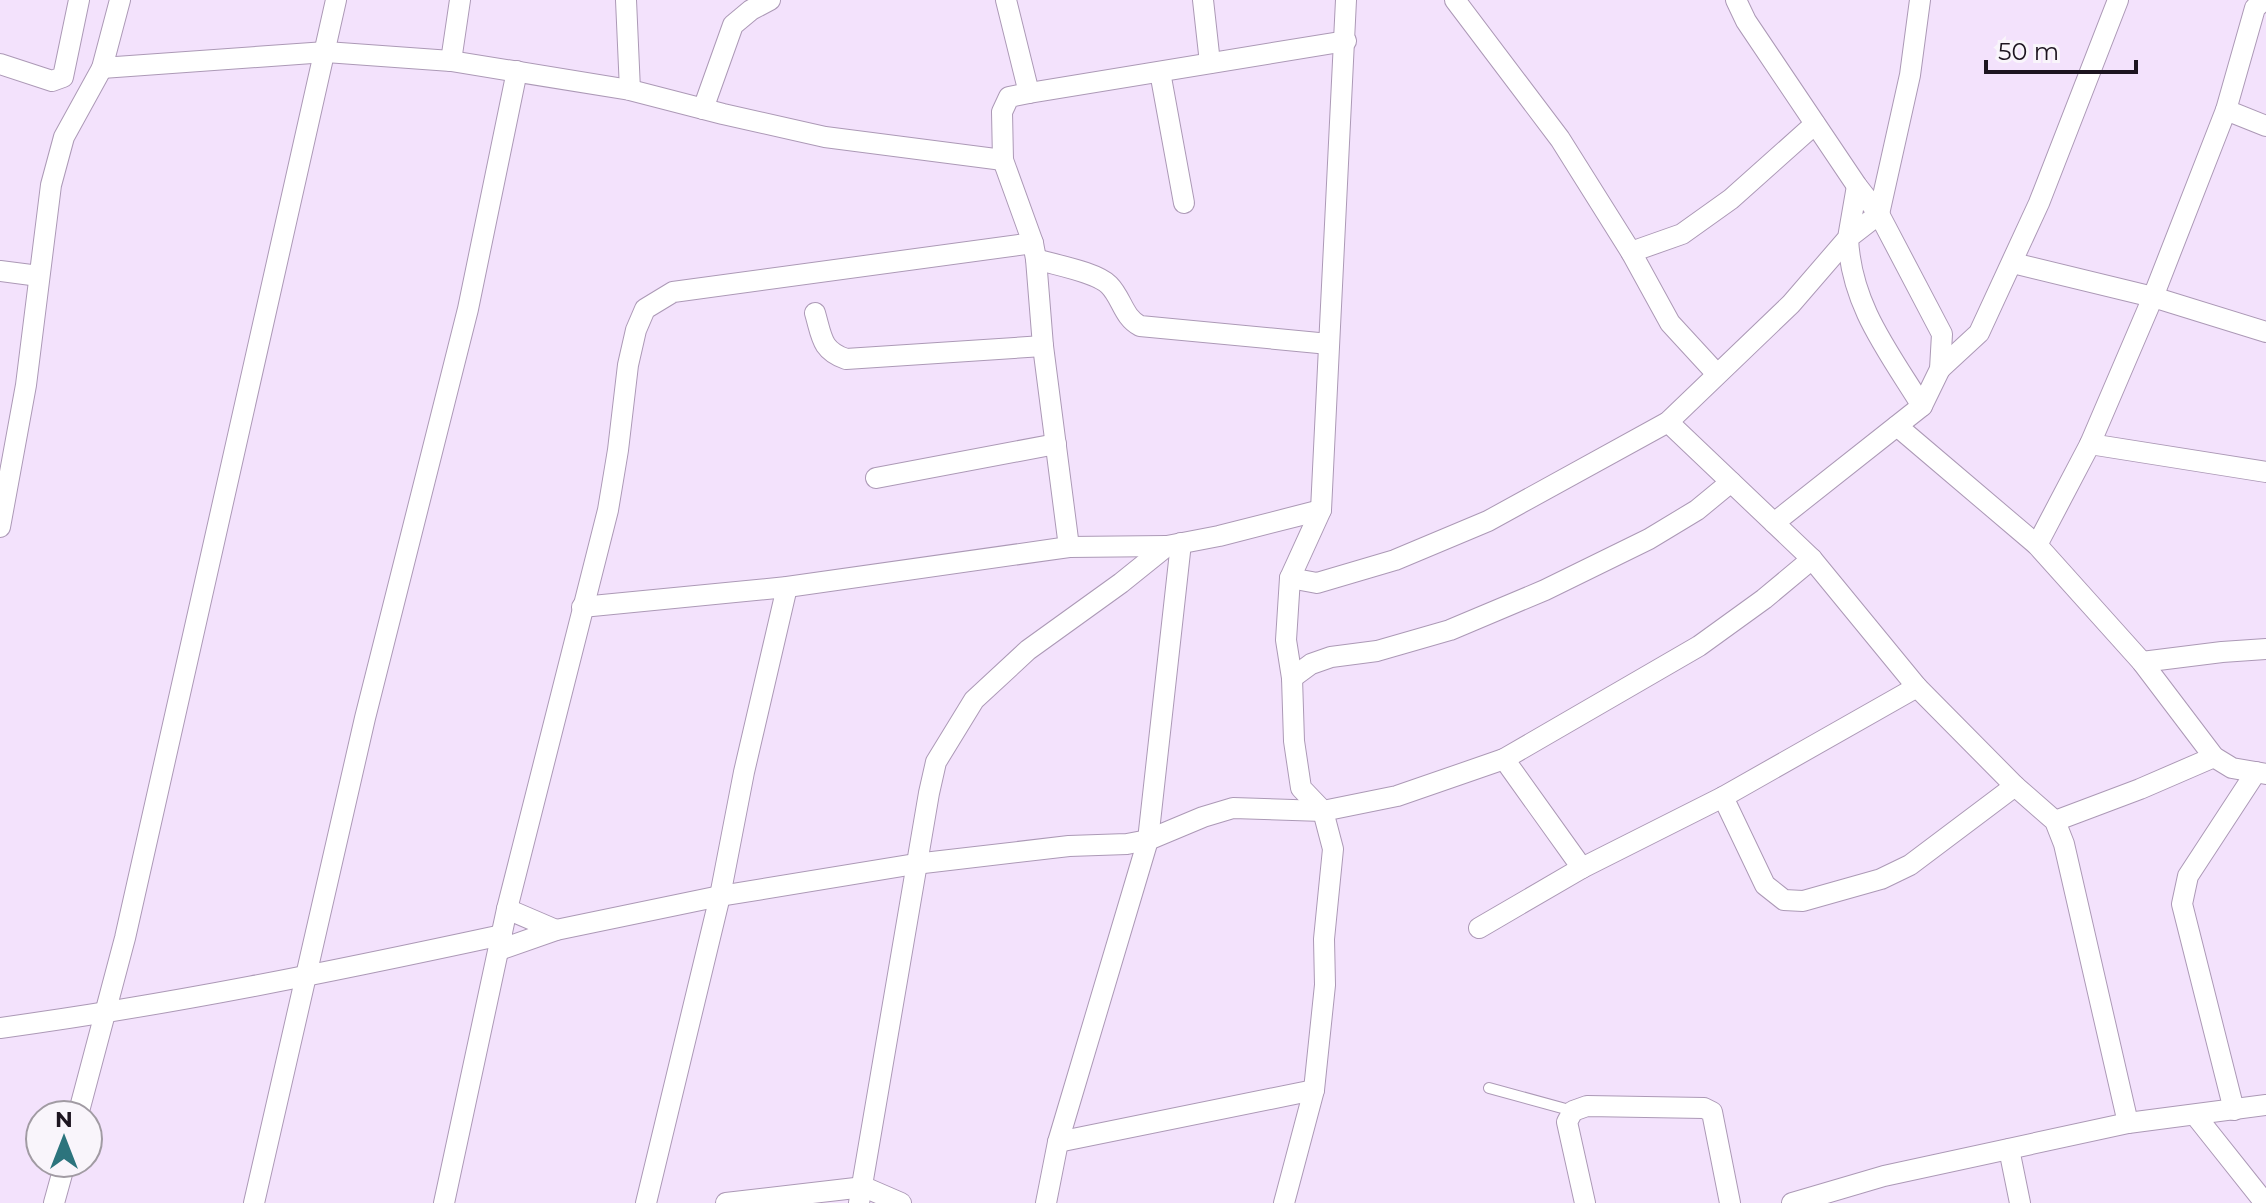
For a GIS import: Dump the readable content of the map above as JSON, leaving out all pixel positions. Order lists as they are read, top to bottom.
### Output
{
  "scale_bar": "50 m",
  "north": "top"
}
